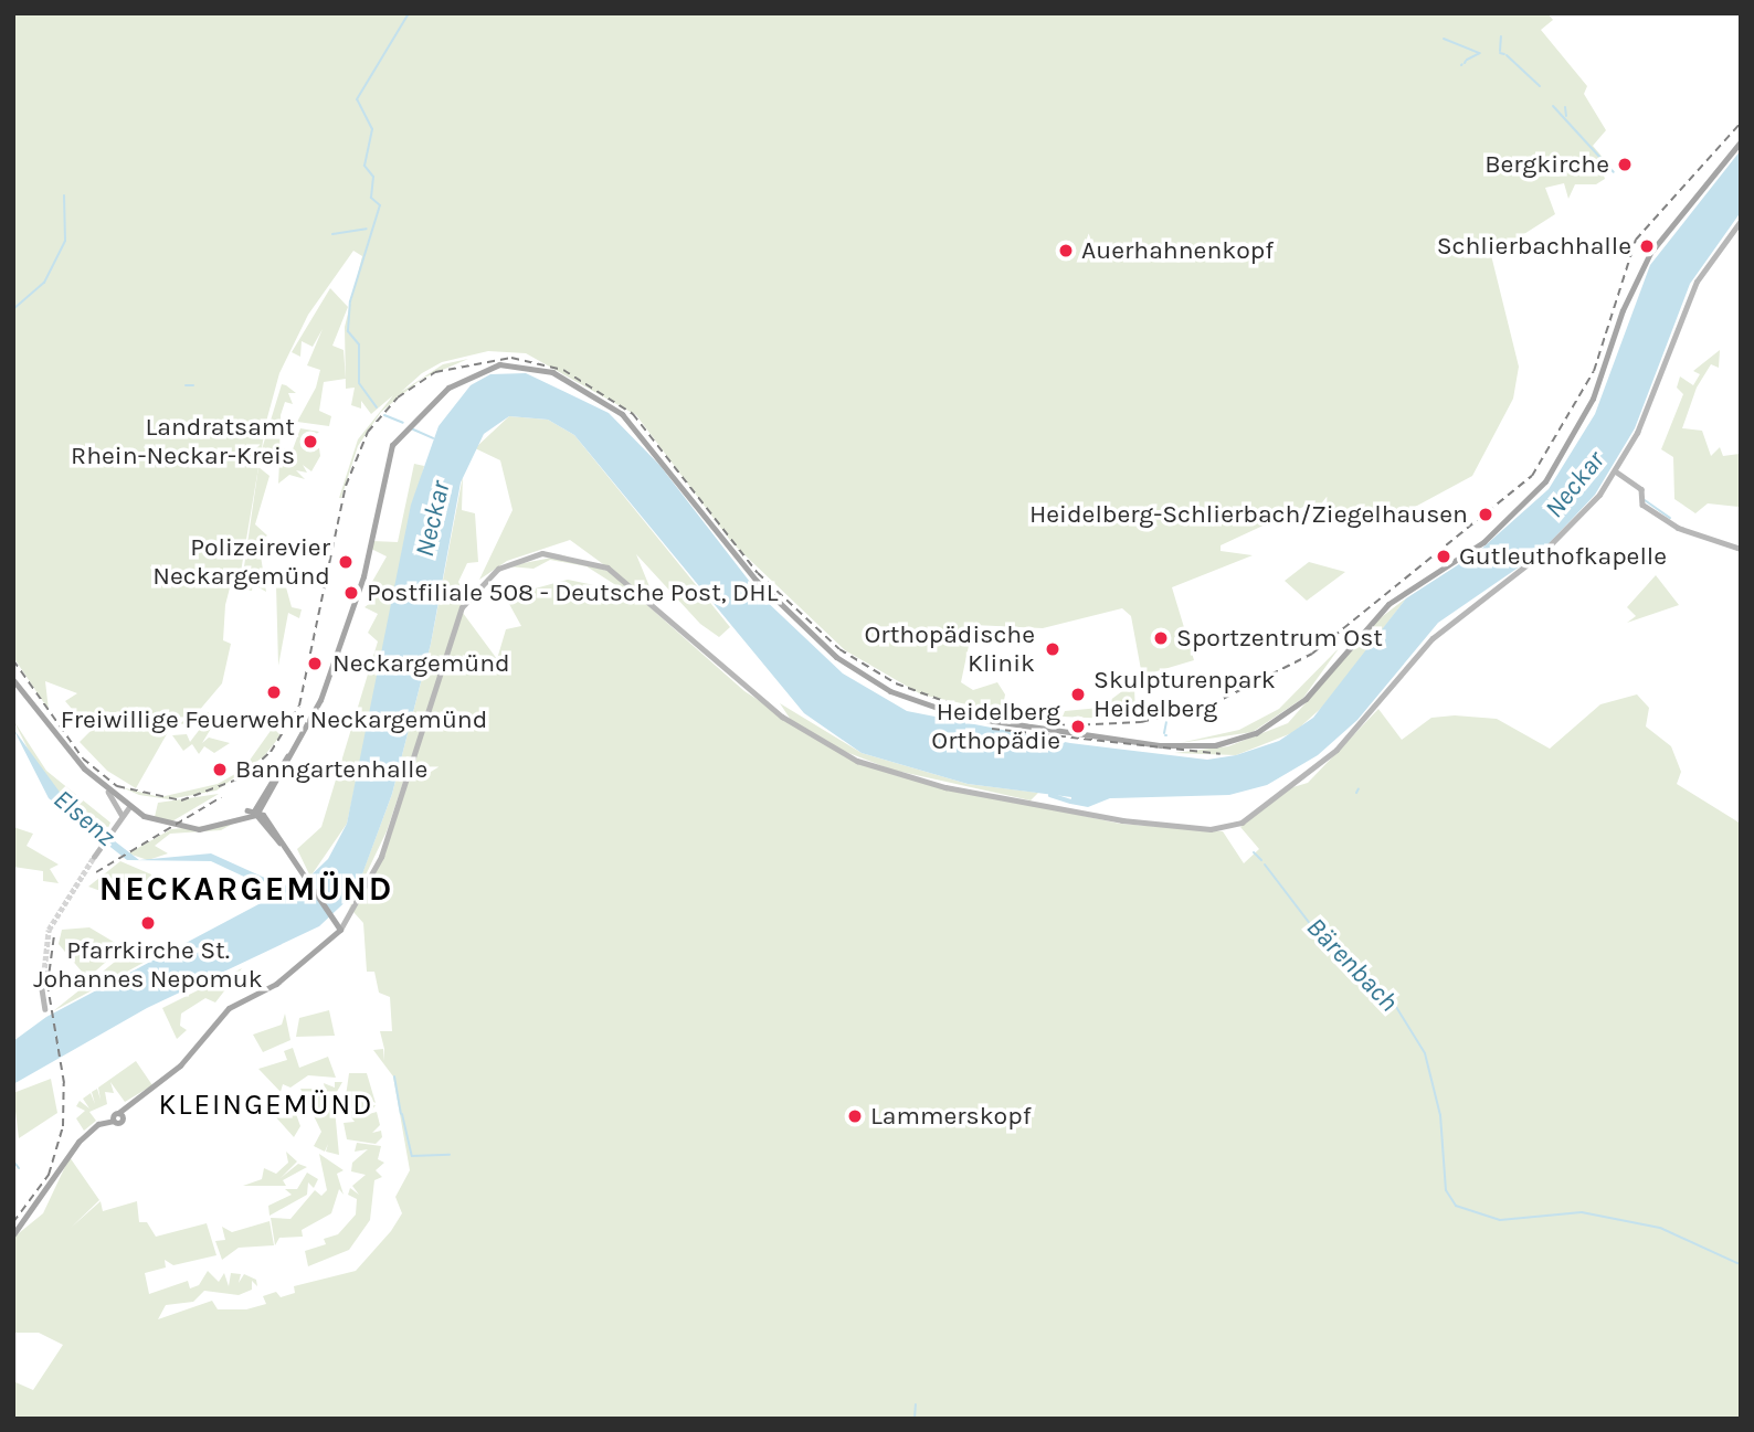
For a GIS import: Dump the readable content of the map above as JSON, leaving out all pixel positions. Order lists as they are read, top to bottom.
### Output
{
  "districts": ["NECKARGEMÜND", "KLEINGEMÜND"],
  "water": ["Neckar", "Elsenz", "Bärenbach"],
  "places": [
    "Bergkirche",
    "Schlierbachhalle",
    "Auerhahnenkopf",
    "Landratsamt Rhein-Neckar-Kreis",
    "Heidelberg-Schlierbach/Ziegelhausen",
    "Gutleuthofkapelle",
    "Polizeirevier Neckargemünd",
    "Postfiliale 508 - Deutsche Post, DHL",
    "Sportzentrum Ost",
    "Orthopädische Klinik",
    "Neckargemünd",
    "Freiwillige Feuerwehr Neckargemünd",
    "Skulpturenpark Heidelberg",
    "Heidelberg Orthopädie",
    "Banngartenhalle",
    "Pfarrkirche St. Johannes Nepomuk",
    "Lammerskopf"
  ]
}
